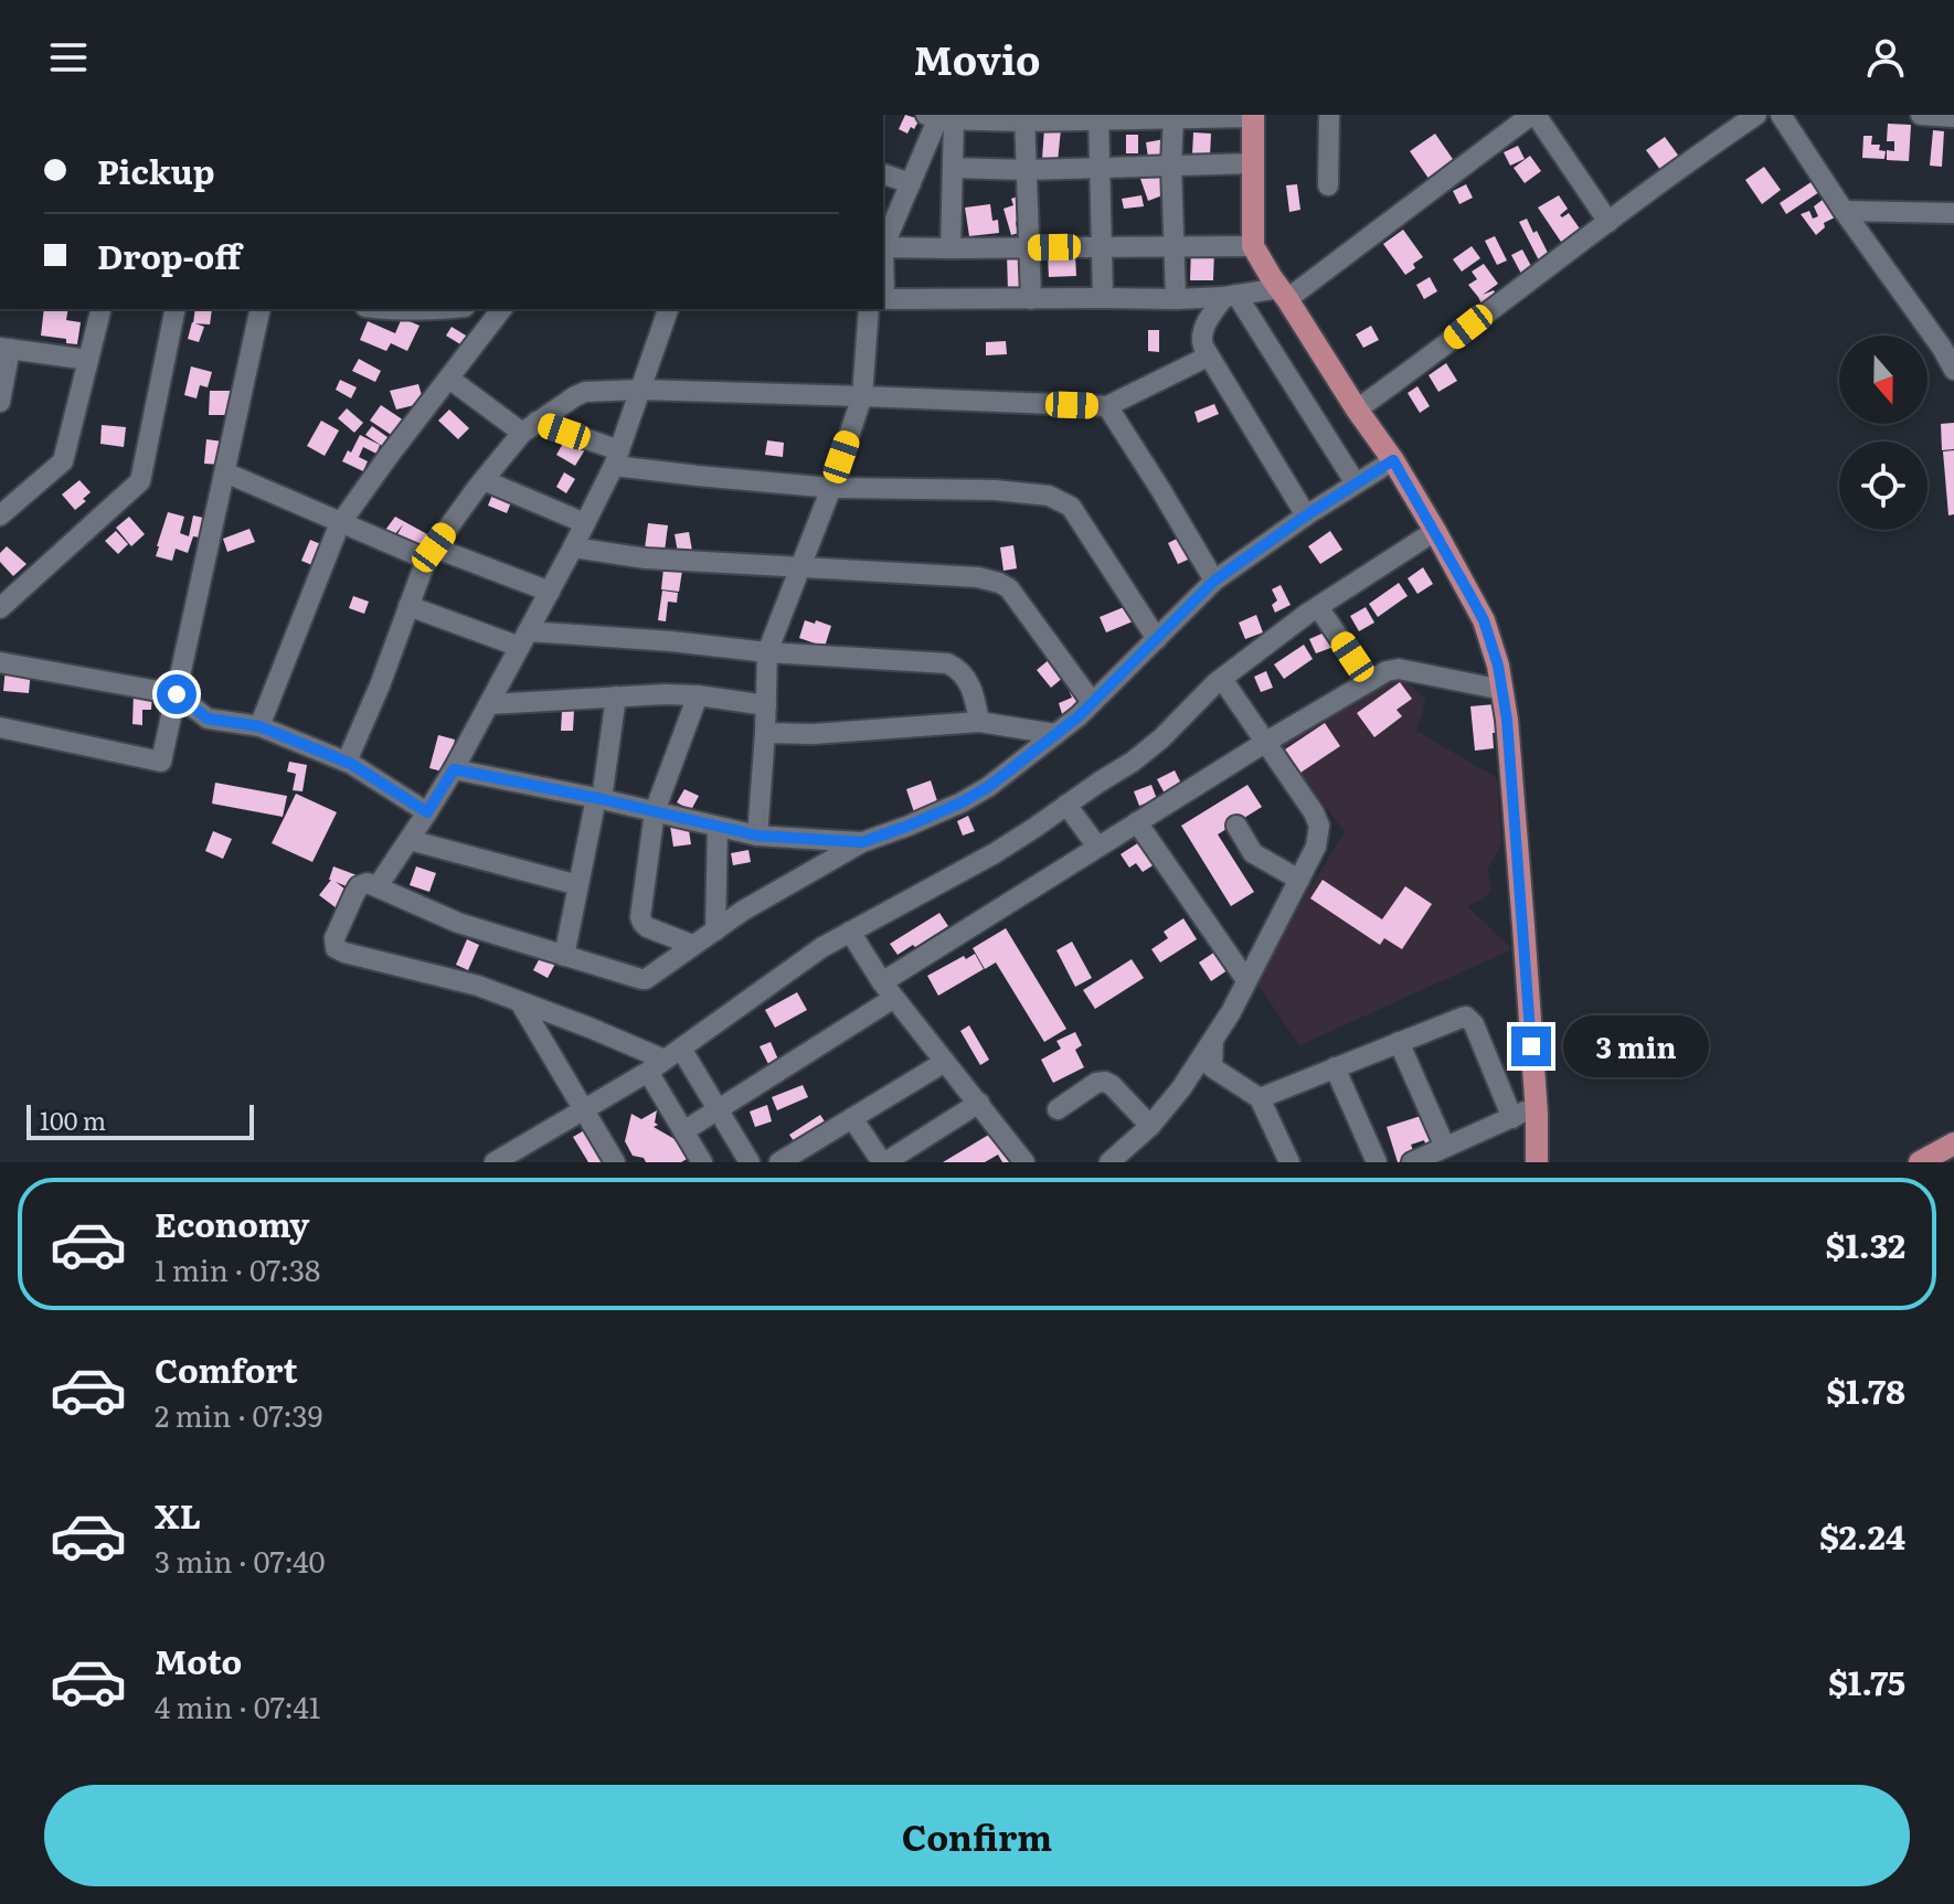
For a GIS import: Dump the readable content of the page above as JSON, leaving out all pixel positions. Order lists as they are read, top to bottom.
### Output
{
  "scale_bar": "100 m",
  "north": "bottom",
  "page": {
    "header": "Movio",
    "banner": ["Pickup", "Drop-off"],
    "bubble": "3 min",
    "scale": "100 m",
    "list": [
      {
        "name": "Economy",
        "note": "1 min · 07:38",
        "value": "$1.32"
      },
      {
        "name": "Comfort",
        "note": "2 min · 07:39",
        "value": "$1.78"
      },
      {
        "name": "XL",
        "note": "3 min · 07:40",
        "value": "$2.24"
      },
      {
        "name": "Moto",
        "note": "4 min · 07:41",
        "value": "$1.75"
      }
    ],
    "buttons": "Confirm"
  }
}
